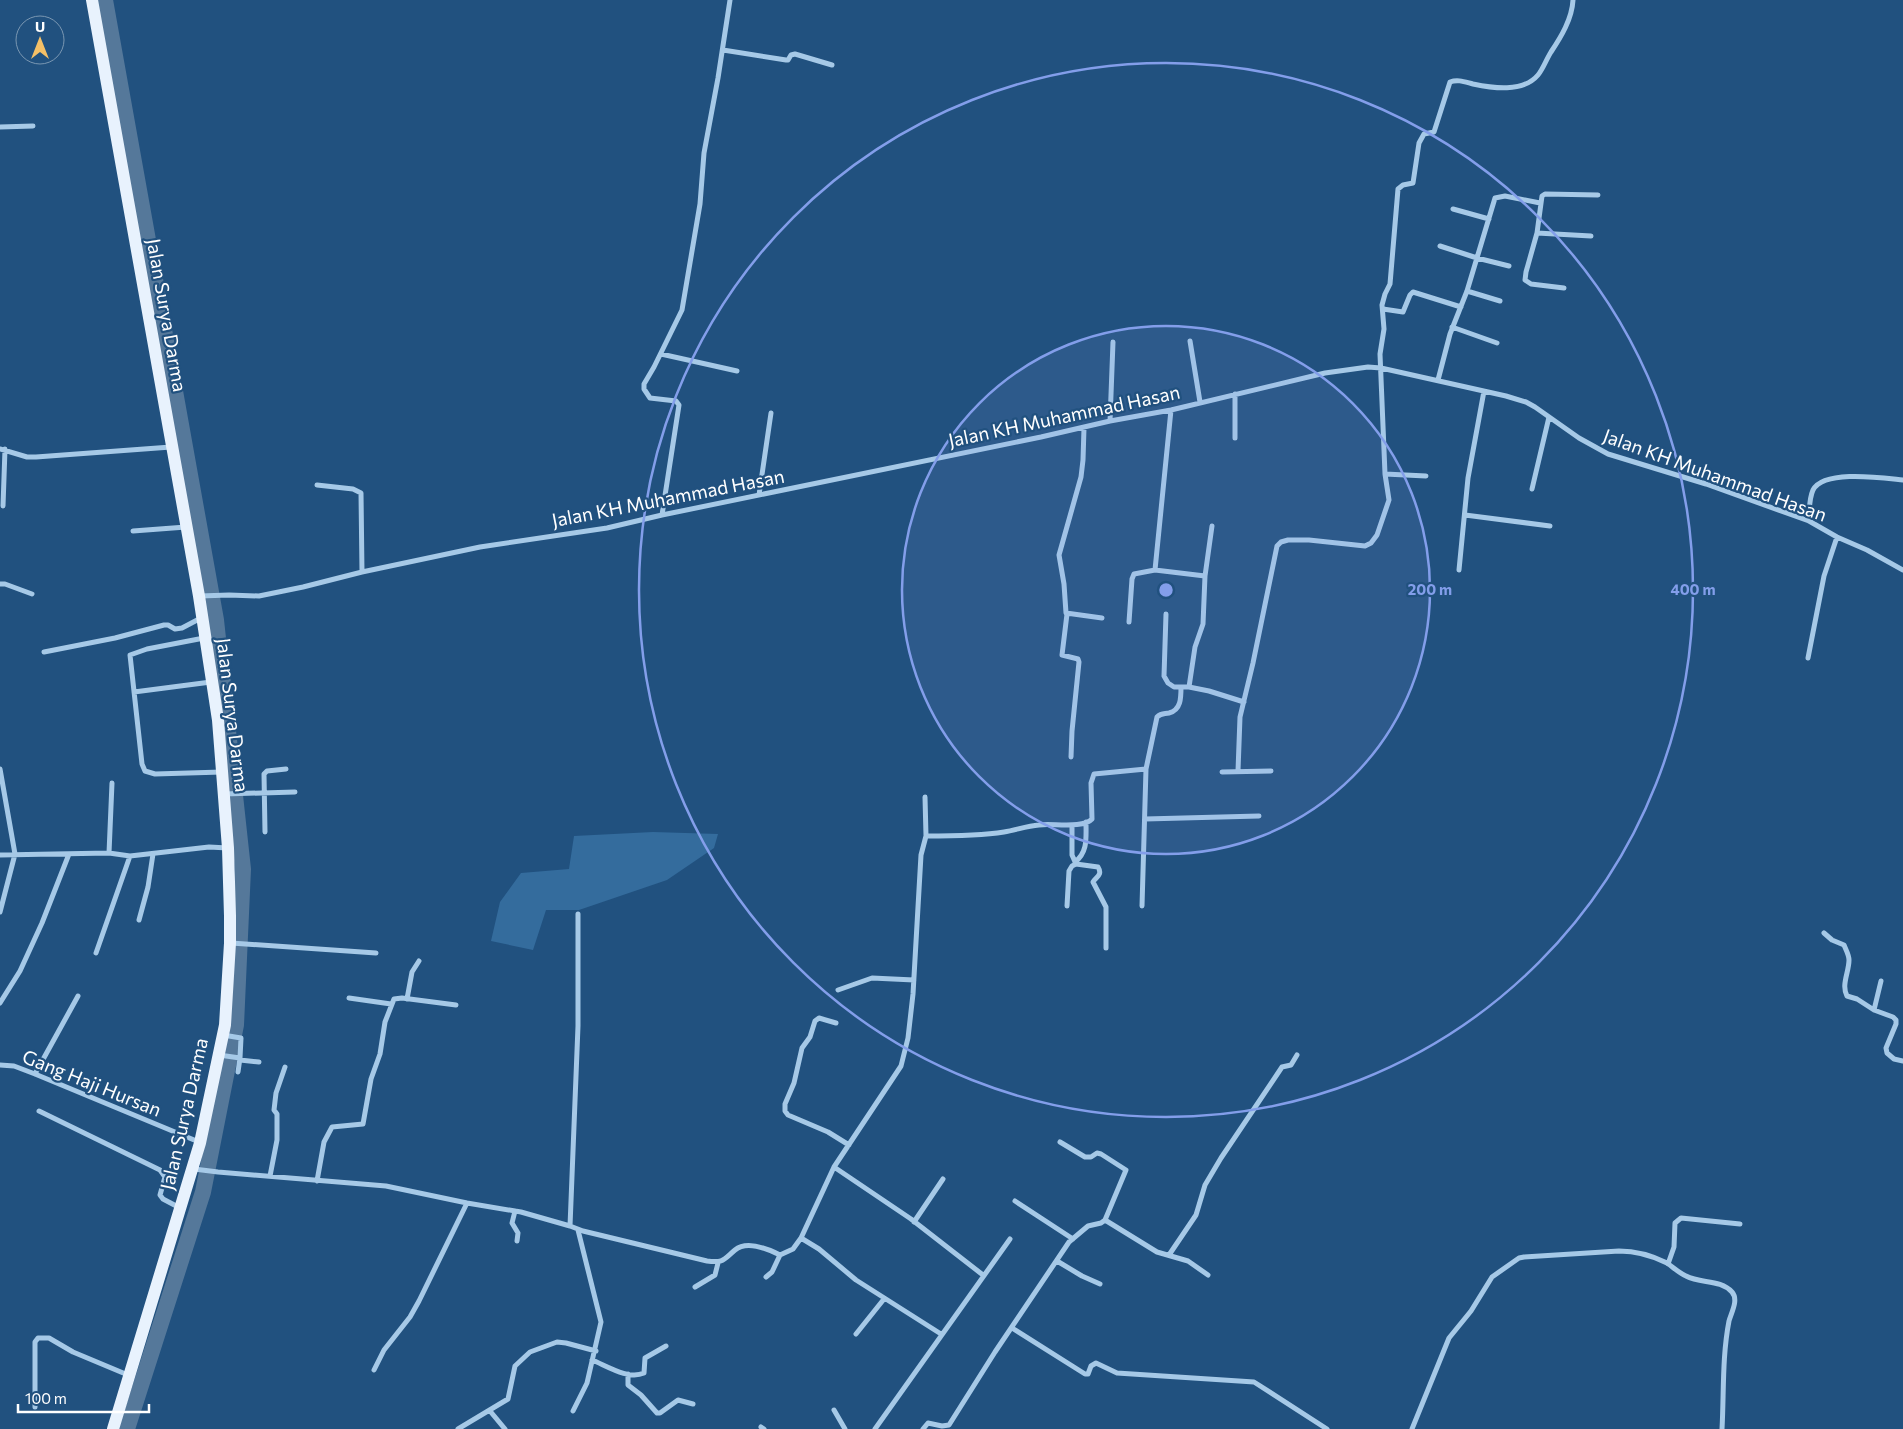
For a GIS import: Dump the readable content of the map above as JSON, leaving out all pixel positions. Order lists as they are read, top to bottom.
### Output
{
  "streets": {
    "main road": ["Jalan Surya Darma"],
    "street": ["Jalan KH Muhammad Hasan", "Gang Haji Hursan"]
  },
  "crossings": [
    ["Jalan Surya Darma", "Jalan KH Muhammad Hasan"],
    ["Jalan Surya Darma", "Gang Haji Hursan"]
  ],
  "scale_bar": "100 m",
  "north": "top",
  "rings": ["200 m", "400 m"]
}
